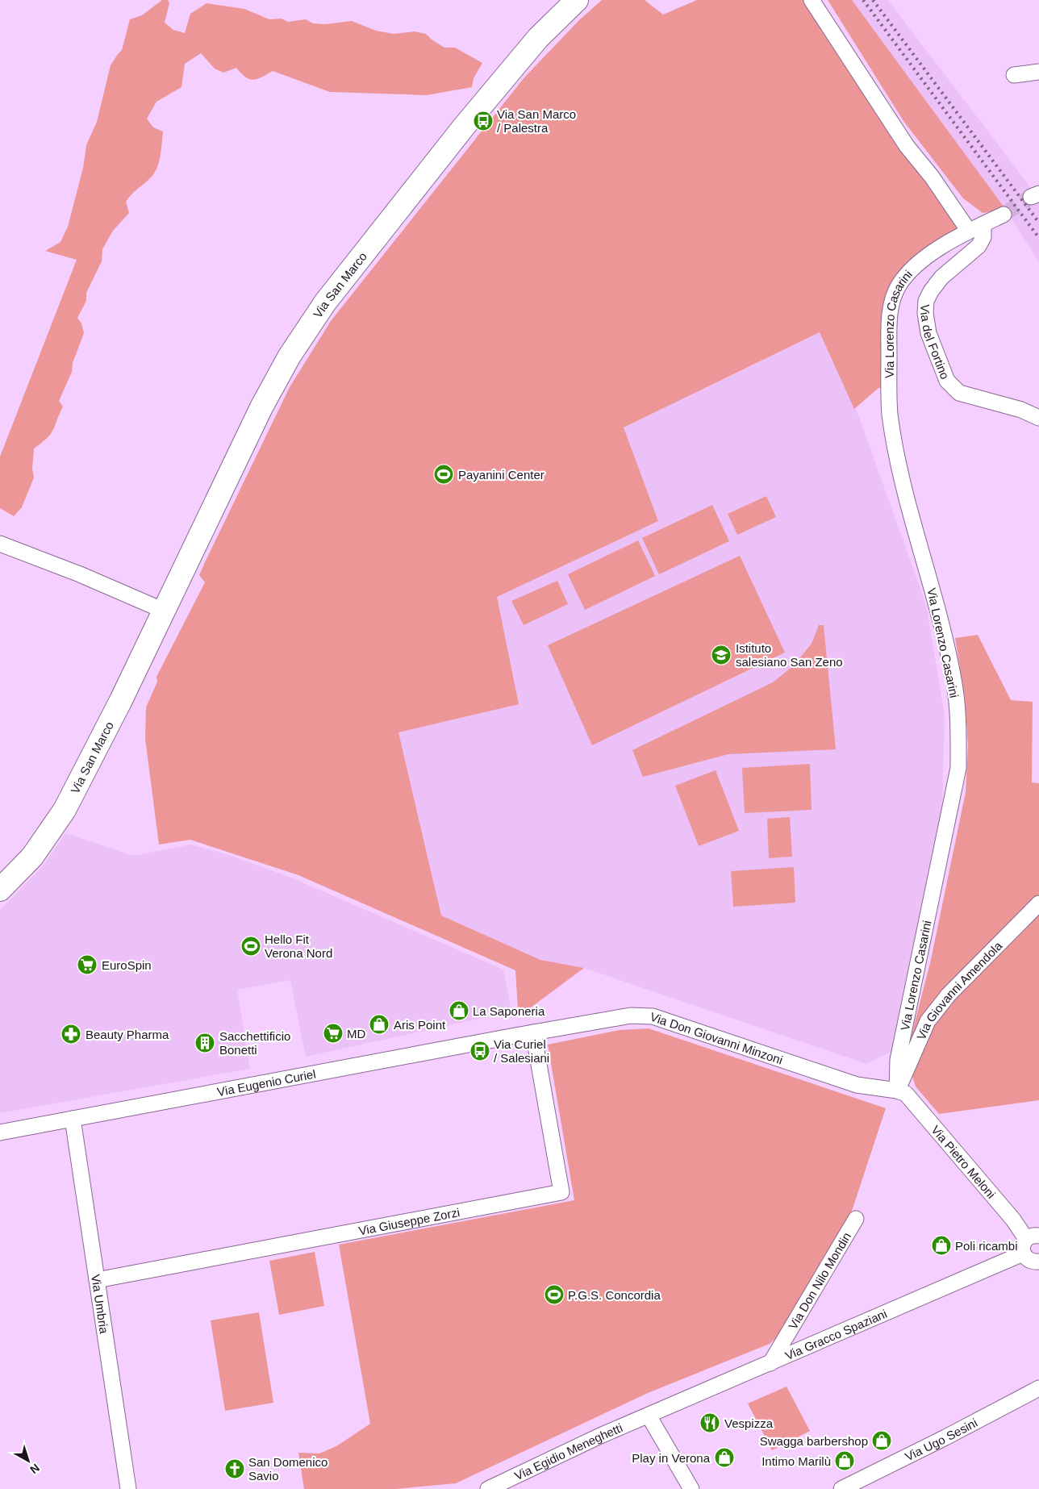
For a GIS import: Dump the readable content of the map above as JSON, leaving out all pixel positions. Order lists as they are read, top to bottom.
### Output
{
  "streets": {
    "main road": ["Via San Marco"],
    "street": [
      "Via Lorenzo Casarini",
      "Via del Fortino",
      "Via Giovanni Amendola",
      "Via Don Giovanni Minzoni",
      "Via Eugenio Curiel",
      "Via Pietro Meloni",
      "Via Giuseppe Zorzi",
      "Via Don Nilo Mondin",
      "Via Umbria",
      "Via Gracco Spaziani",
      "Via Ugo Sesini",
      "Via Egidio Meneghetti"
    ]
  },
  "crossings": [
    ["Via Lorenzo Casarini", "Via del Fortino"],
    ["Via Lorenzo Casarini", "Via Giovanni Amendola"],
    ["Via Lorenzo Casarini", "Via Don Giovanni Minzoni"],
    ["Via Lorenzo Casarini", "Via Pietro Meloni"],
    ["Via Giovanni Amendola", "Via Don Giovanni Minzoni"],
    ["Via Giovanni Amendola", "Via Pietro Meloni"],
    ["Via Don Giovanni Minzoni", "Via Eugenio Curiel"],
    ["Via Don Giovanni Minzoni", "Via Pietro Meloni"],
    ["Via Don Giovanni Minzoni", "Via Giuseppe Zorzi"],
    ["Via Eugenio Curiel", "Via Giuseppe Zorzi"],
    ["Via Eugenio Curiel", "Via Umbria"],
    ["Via Giuseppe Zorzi", "Via Umbria"],
    ["Via Don Nilo Mondin", "Via Gracco Spaziani"],
    ["Via Gracco Spaziani", "Via Egidio Meneghetti"]
  ],
  "places": {
    "bus stop": ["Via San Marco / Palestra", "Via Curiel / Salesiani"],
    "sports": ["Payanini Center", "Hello Fit Verona Nord", "P.G.S. Concordia"],
    "school or university": ["Istituto salesiano San Zeno"],
    "supermarket": ["EuroSpin", "MD"],
    "shop": [
      "La Saponeria",
      "Aris Point",
      "Poli ricambi",
      "Swagga barbershop",
      "Play in Verona",
      "Intimo Marilù"
    ],
    "pharmacy": ["Beauty Pharma"],
    "building": ["Sacchettificio Bonetti"],
    "restaurant": ["Vespizza"],
    "church": ["San Domenico Savio"]
  },
  "north": "bottom right"
}
